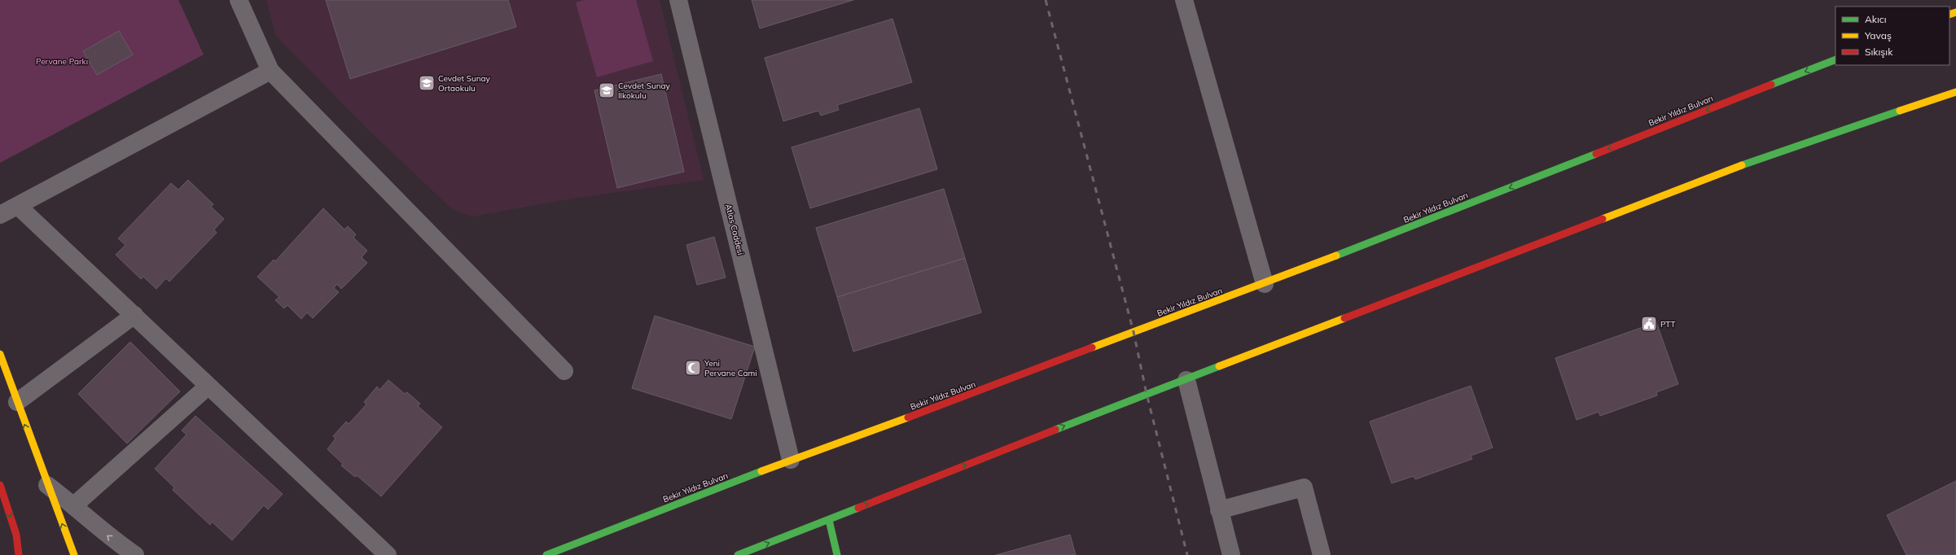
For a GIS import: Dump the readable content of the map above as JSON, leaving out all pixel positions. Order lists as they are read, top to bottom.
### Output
{
  "streets": {
    "main road": ["Bekir Yıldız Bulvarı"],
    "street": ["Atlas Caddesi"]
  },
  "crossings": [
    ["Bekir Yıldız Bulvarı", "Atlas Caddesi"]
  ],
  "parks": ["Pervane Parkı"],
  "places": {
    "school or university": ["Cevdet Sunay Ortaokulu", "Cevdet Sunay İlkokulu"],
    "public building": ["PTT"],
    "mosque": ["Yeni Pervane Cami"]
  },
  "legend": ["Akıcı", "Yavaş", "Sıkışık"]
}
